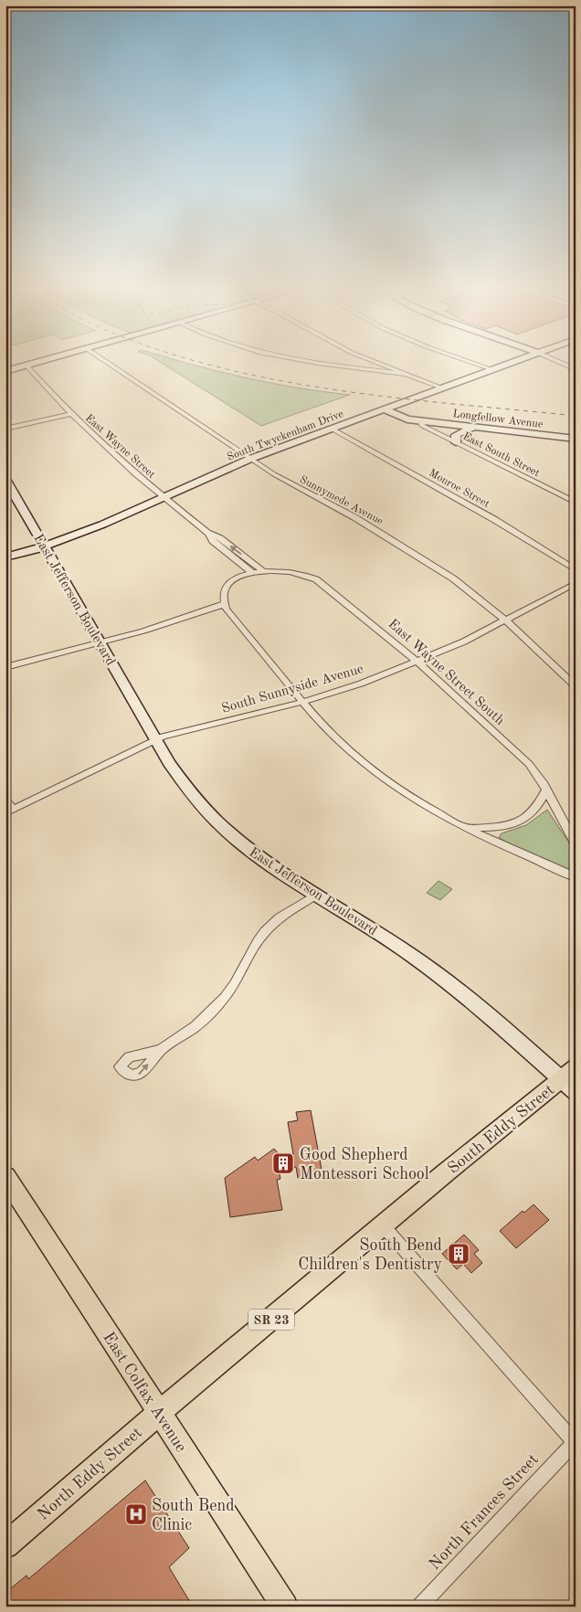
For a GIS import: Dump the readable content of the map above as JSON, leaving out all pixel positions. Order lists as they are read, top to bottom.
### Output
{
  "streets": {
    "main road": [
      "South Eddy Street",
      "SR 23",
      "East Colfax Avenue",
      "North Eddy Street"
    ],
    "street": [
      "Longfellow Avenue",
      "South Twyckenham Drive",
      "East Wayne Street",
      "East South Street",
      "Monroe Street",
      "Sunnymede Avenue",
      "East Jefferson Boulevard",
      "East Wayne Street South",
      "South Sunnyside Avenue",
      "North Frances Street"
    ]
  },
  "crossings": [
    ["Longfellow Avenue", "South Twyckenham Drive"],
    ["Longfellow Avenue", "East South Street"],
    ["South Twyckenham Drive", "East Wayne Street"],
    ["South Twyckenham Drive", "Monroe Street"],
    ["South Twyckenham Drive", "Sunnymede Avenue"],
    ["South Twyckenham Drive", "East Jefferson Boulevard"],
    ["East Wayne Street", "East Wayne Street South"],
    ["Sunnymede Avenue", "South Sunnyside Avenue"],
    ["East Jefferson Boulevard", "South Sunnyside Avenue"],
    ["East Jefferson Boulevard", "South Eddy Street"],
    ["East Wayne Street South", "South Sunnyside Avenue"],
    ["South Eddy Street", "North Eddy Street"],
    ["East Colfax Avenue", "North Eddy Street"]
  ],
  "places": {
    "building": ["Good Shepherd Montessori School", "South Bend Children's Dentistry"],
    "hospital": ["South Bend Clinic"]
  }
}
